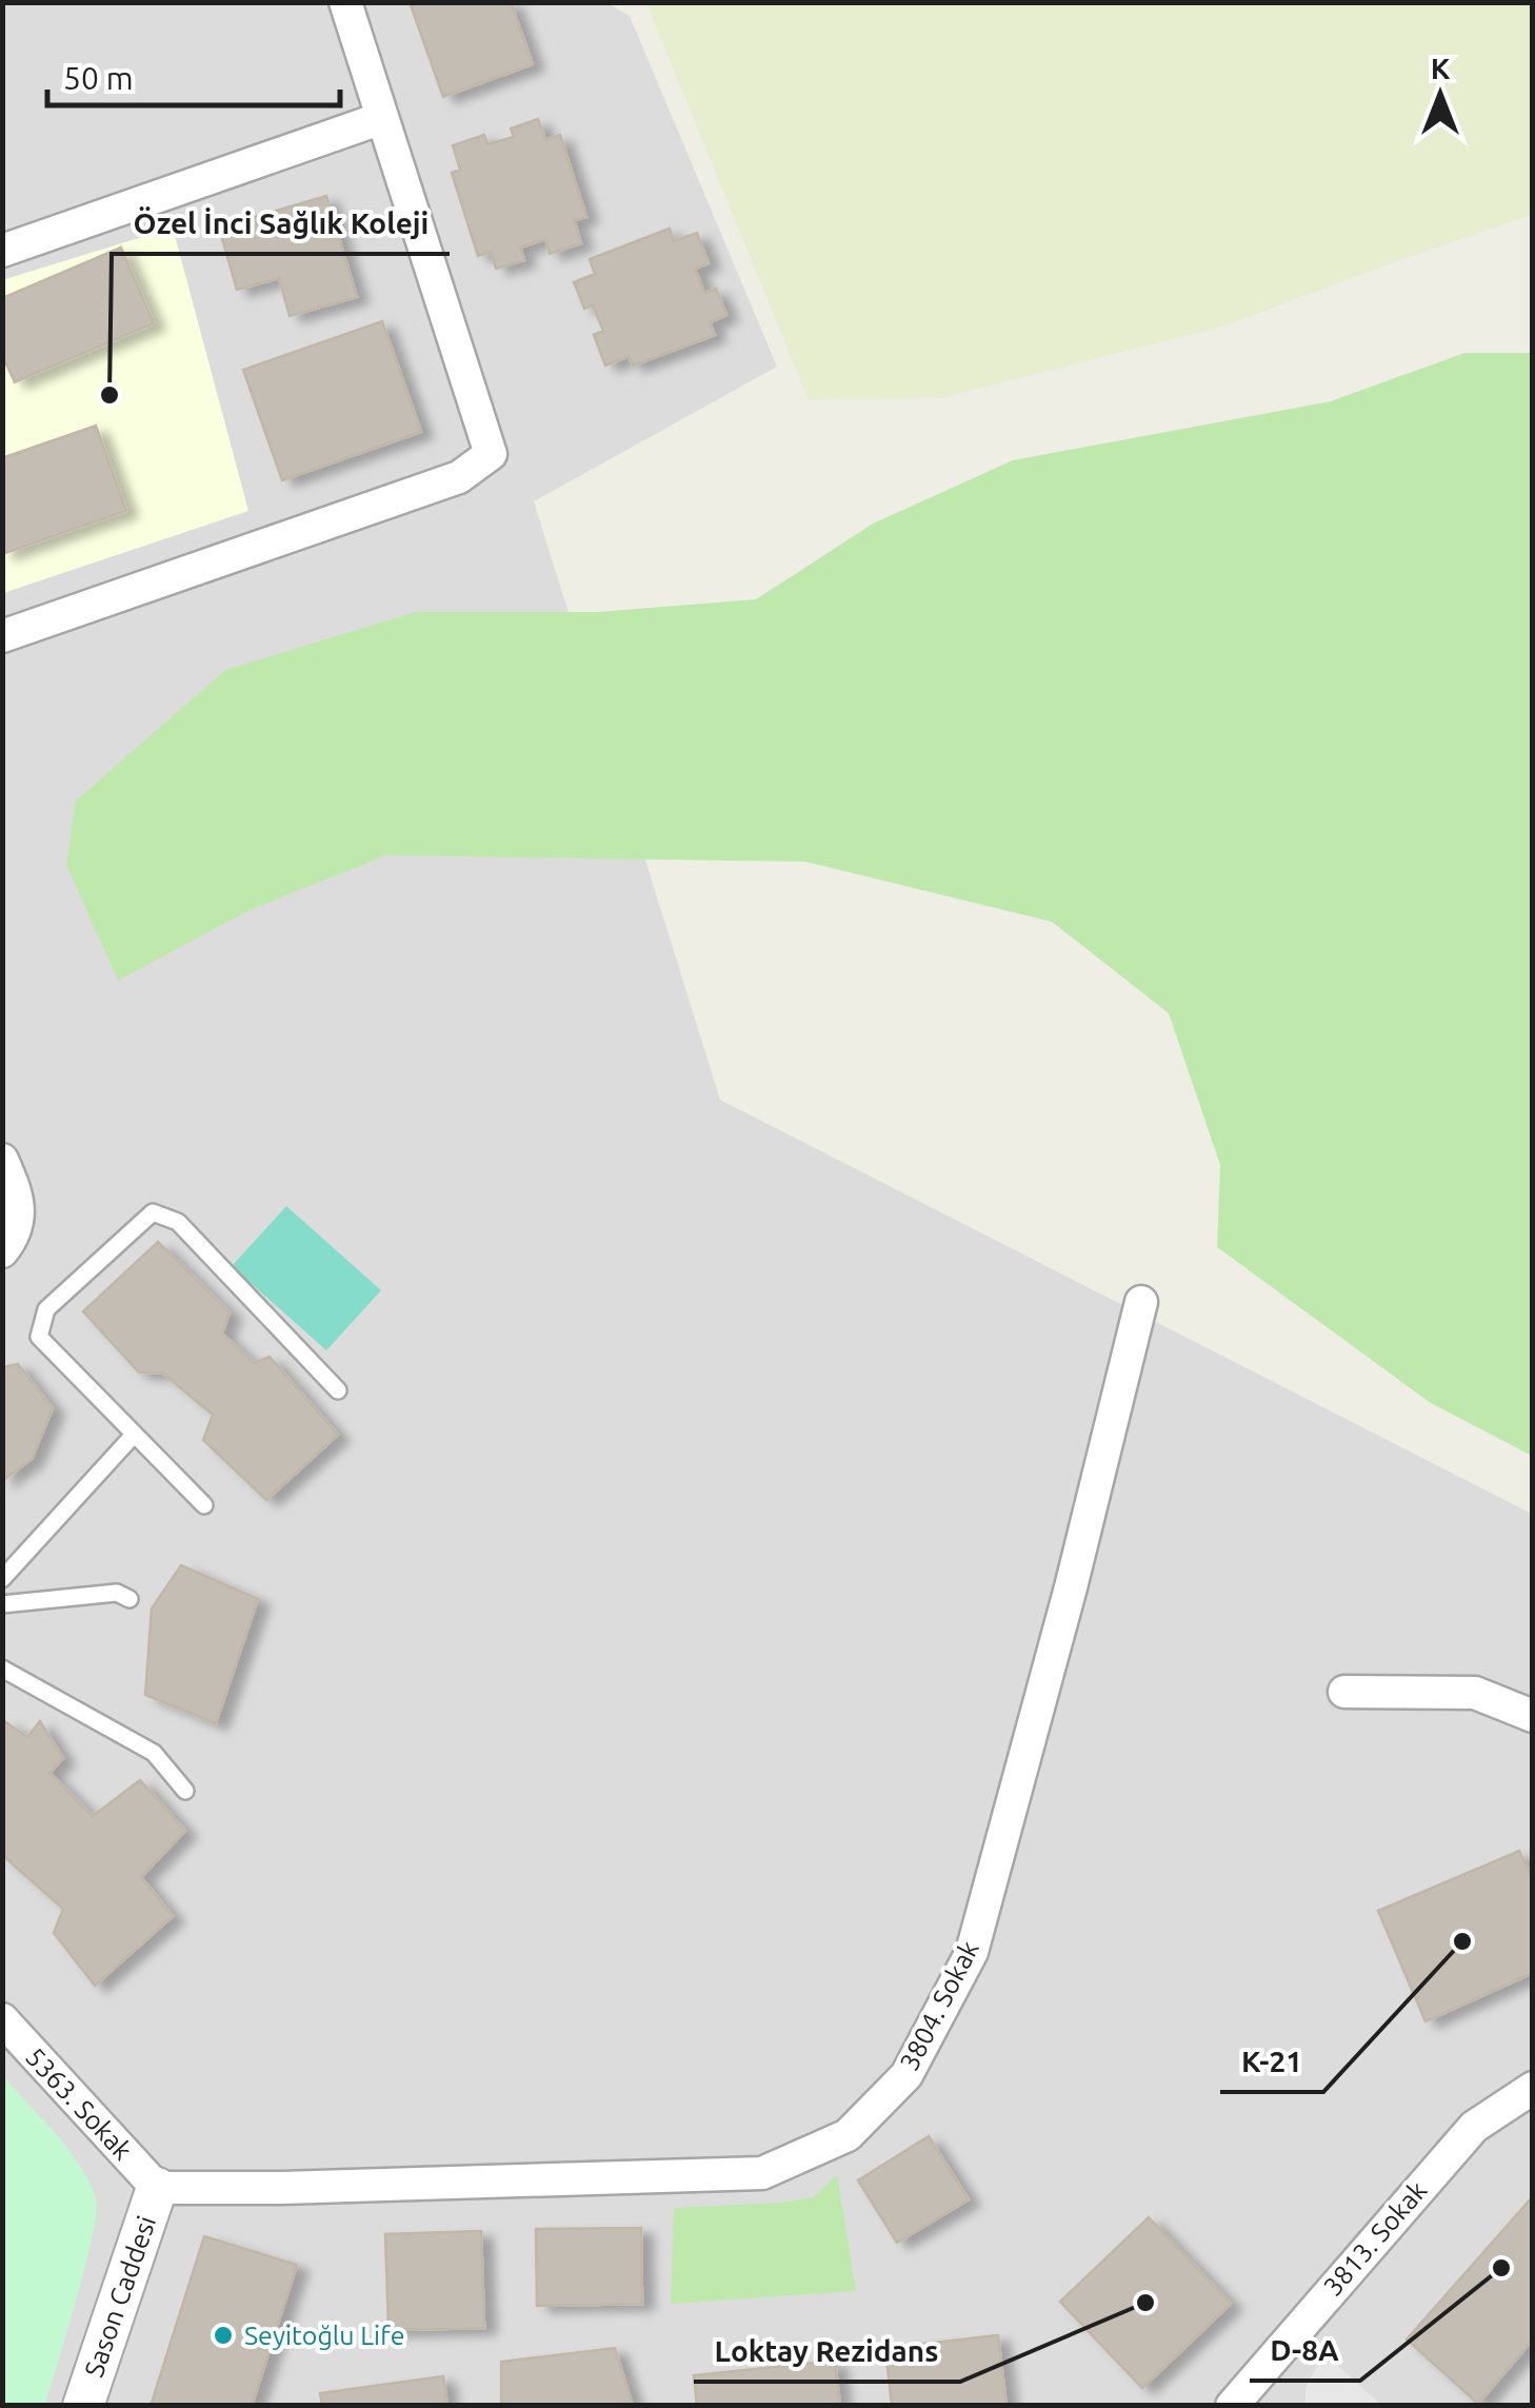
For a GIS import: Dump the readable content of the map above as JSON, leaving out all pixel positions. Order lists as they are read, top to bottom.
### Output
{
  "streets": {
    "street": [
      "3804. Sokak",
      "5363. Sokak",
      "3813. Sokak",
      "Sason Caddesi"
    ]
  },
  "crossings": [
    ["3804. Sokak", "5363. Sokak"],
    ["3804. Sokak", "Sason Caddesi"],
    ["5363. Sokak", "Sason Caddesi"]
  ],
  "places": [
    "Özel İnci Sağlık Koleji",
    "K-21",
    "D-8A",
    "Loktay Rezidans",
    "Seyitoğlu Life"
  ],
  "scale_bar": "50 m",
  "north": "top"
}
